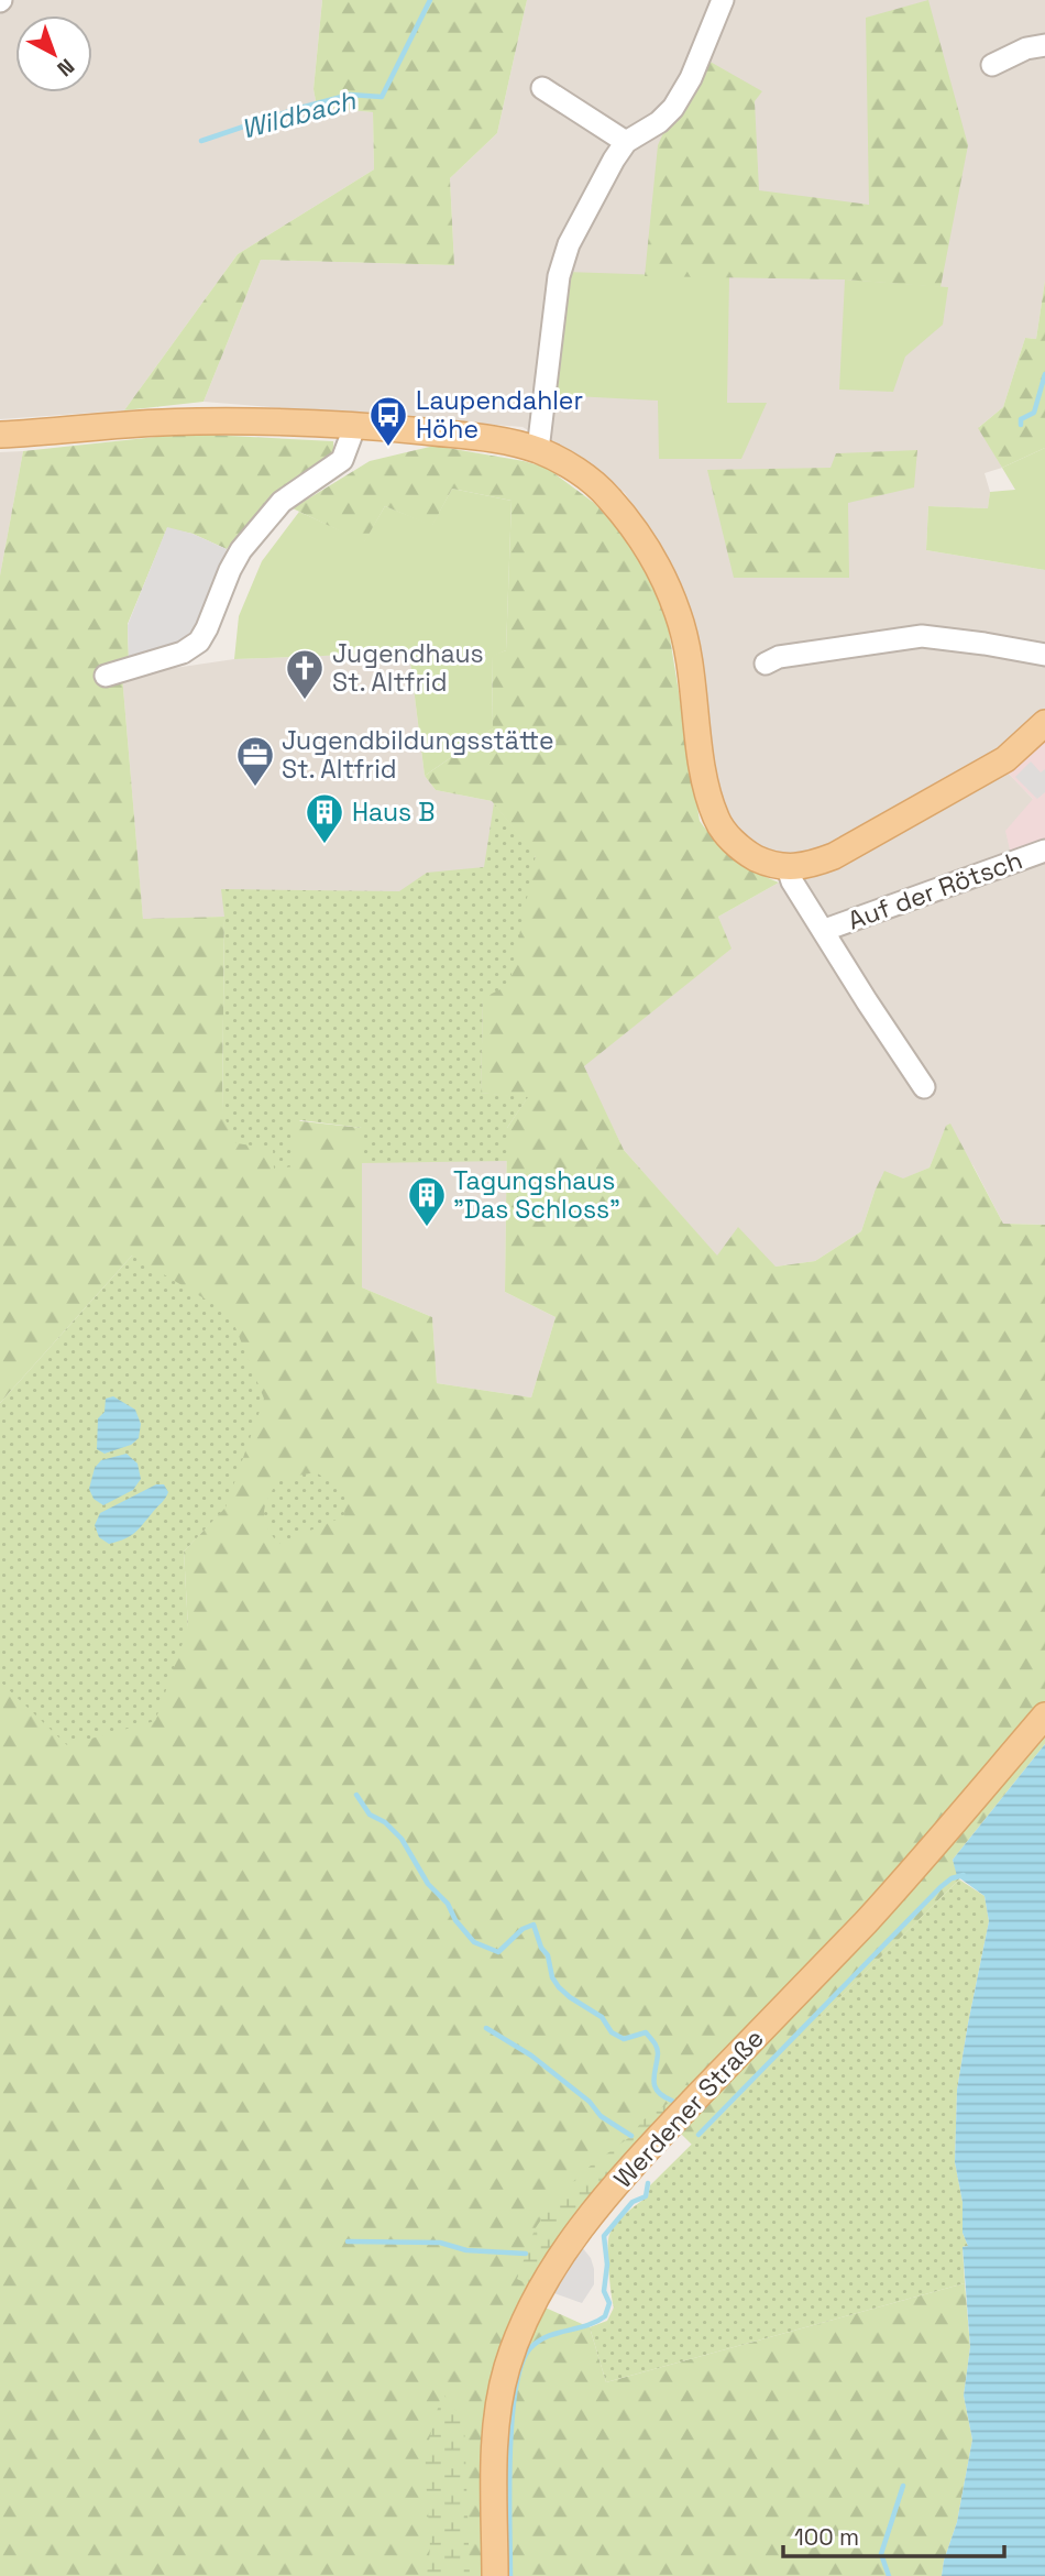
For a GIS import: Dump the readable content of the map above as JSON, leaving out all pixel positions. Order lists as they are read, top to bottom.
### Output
{
  "streets": {
    "main road": ["Werdener Straße"],
    "street": ["Auf der Rötsch"]
  },
  "water": ["Wildbach"],
  "places": {
    "bus stop": ["Laupendahler Höhe"],
    "church": ["Jugendhaus St. Altfrid"],
    "office": ["Jugendbildungsstätte St. Altfrid"],
    "building": ["Haus B", "Tagungshaus \"Das Schloss\""]
  },
  "scale_bar": "100 m",
  "north": "bottom right"
}
